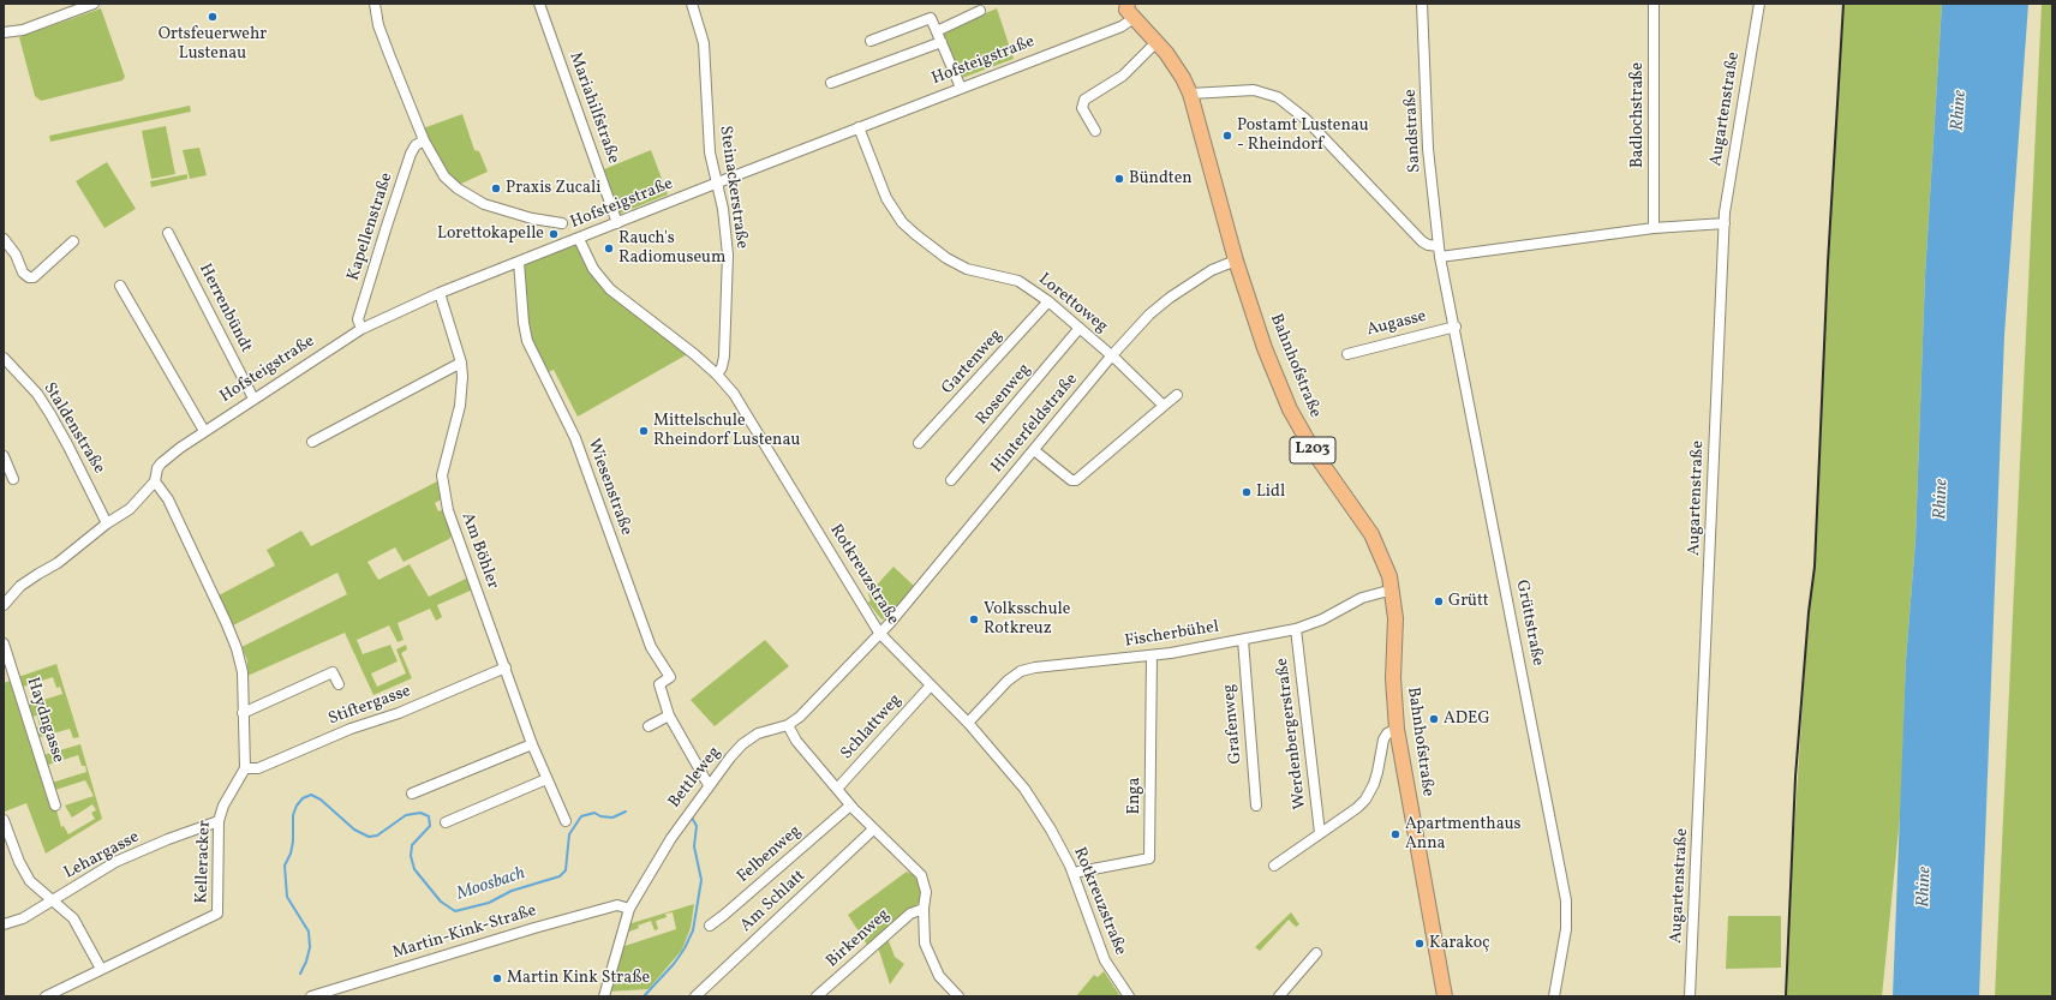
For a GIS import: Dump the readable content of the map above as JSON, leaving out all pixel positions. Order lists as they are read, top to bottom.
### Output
{
  "streets": {
    "main road": ["Bahnhofstraße", "L203"],
    "street": [
      "Hofsteigstraße",
      "Mariahilfstraße",
      "Augartenstraße",
      "Badlochstraße",
      "Sandstraße",
      "Steinackerstraße",
      "Kapellenstraße",
      "Lorettoweg",
      "Herrenbündt",
      "Augasse",
      "Gartenweg",
      "Rosenweg",
      "Hinterfeldstraße",
      "Staldenstraße",
      "Wiesenstraße",
      "Am Böhler",
      "Rotkreuzstraße",
      "Grüttstraße",
      "Fischerbühel",
      "Stiftergasse",
      "Haydngasse",
      "Grafenweg",
      "Schlattweg",
      "Werdenbergerstraße",
      "Bettleweg",
      "Enga",
      "Felbenweg",
      "Lehargasse",
      "Kelleracker",
      "Am Schlatt",
      "Martin-Kink-Straße",
      "Birkenweg"
    ]
  },
  "crossings": [
    ["Hofsteigstraße", "Mariahilfstraße"],
    ["Hofsteigstraße", "Steinackerstraße"],
    ["Hofsteigstraße", "Kapellenstraße"],
    ["Hofsteigstraße", "Lorettoweg"],
    ["Hofsteigstraße", "Herrenbündt"],
    ["Hofsteigstraße", "Bahnhofstraße"],
    ["Hofsteigstraße", "Staldenstraße"],
    ["Hofsteigstraße", "Wiesenstraße"],
    ["Hofsteigstraße", "Am Böhler"],
    ["Hofsteigstraße", "Rotkreuzstraße"],
    ["Sandstraße", "Grüttstraße"],
    ["Steinackerstraße", "Rotkreuzstraße"],
    ["Lorettoweg", "Gartenweg"],
    ["Lorettoweg", "Rosenweg"],
    ["Lorettoweg", "Hinterfeldstraße"],
    ["Augasse", "Grüttstraße"],
    ["Bahnhofstraße", "Hinterfeldstraße"],
    ["Bahnhofstraße", "Fischerbühel"],
    ["Hinterfeldstraße", "Rotkreuzstraße"],
    ["Hinterfeldstraße", "Bettleweg"],
    ["Wiesenstraße", "Bettleweg"],
    ["Am Böhler", "Stiftergasse"],
    ["Rotkreuzstraße", "Fischerbühel"],
    ["Rotkreuzstraße", "Schlattweg"],
    ["Rotkreuzstraße", "Bettleweg"],
    ["Rotkreuzstraße", "Enga"],
    ["Fischerbühel", "Grafenweg"],
    ["Fischerbühel", "Werdenbergerstraße"],
    ["Fischerbühel", "Enga"],
    ["Stiftergasse", "Kelleracker"],
    ["Bettleweg", "Martin-Kink-Straße"],
    ["Lehargasse", "Kelleracker"]
  ],
  "water": ["Rhine", "Moosbach"],
  "places": [
    "Ortsfeuerwehr Lustenau",
    "Postamt Lustenau - Rheindorf",
    "Bündten",
    "Praxis Zucali",
    "Lorettokapelle",
    "Rauch's Radiomuseum",
    "Mittelschule Rheindorf Lustenau",
    "Lidl",
    "Grütt",
    "Volksschule Rotkreuz",
    "ADEG",
    "Apartmenthaus Anna",
    "Karakoç",
    "Martin Kink Straße"
  ]
}
